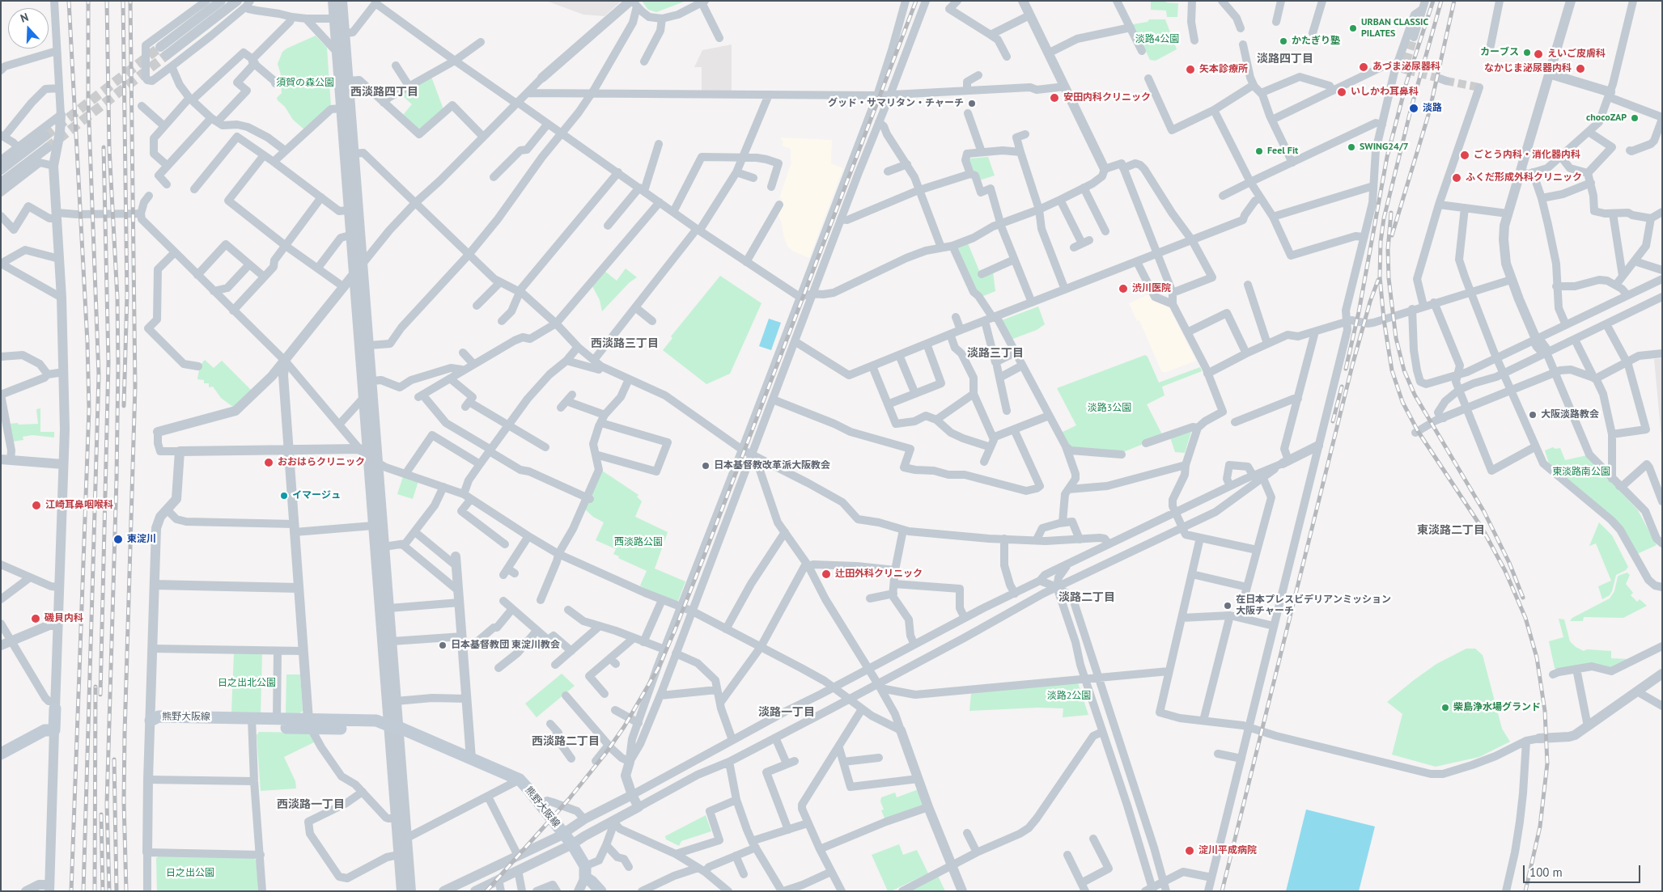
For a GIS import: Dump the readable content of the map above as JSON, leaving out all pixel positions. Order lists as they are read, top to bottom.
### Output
{
  "streets": {
    "main road": ["熊野大阪線"]
  },
  "districts": [
    "淡路四丁目",
    "西淡路四丁目",
    "西淡路三丁目",
    "淡路三丁目",
    "東淡路二丁目",
    "淡路二丁目",
    "淡路一丁目",
    "西淡路二丁目",
    "西淡路一丁目"
  ],
  "parks": [
    "淡路4公園",
    "須賀の森公園",
    "淡路3公園",
    "東淡路南公園",
    "西淡路公園",
    "日之出北公園",
    "淡路2公園",
    "日之出公園"
  ],
  "places": [
    "URBAN CLASSIC PILATES",
    "かたぎり塾",
    "カーブス",
    "えいご皮膚科",
    "あづま泌尿器科",
    "なかじま泌尿器内科",
    "矢本診療所",
    "いしかわ耳鼻科",
    "安田内科クリニック",
    "グッド・サマリタン・チャーチ",
    "淡路",
    "chocoZAP",
    "SWING24/7",
    "Feel Fit",
    "ごとう内科・消化器内科",
    "ふくだ形成外科クリニック",
    "渋川医院",
    "大阪淡路教会",
    "おおはらクリニック",
    "日本基督教改革派大阪教会",
    "イマージュ",
    "江崎耳鼻咽喉科",
    "東淀川",
    "辻田外科クリニック",
    "在日本プレスビデリアンミッション 大阪チャーチ",
    "磯貝内科",
    "日本基督教団 東淀川教会",
    "柴島浄水場グランド",
    "淀川平成病院"
  ],
  "scale_bar": "100 m",
  "north": "top"
}
